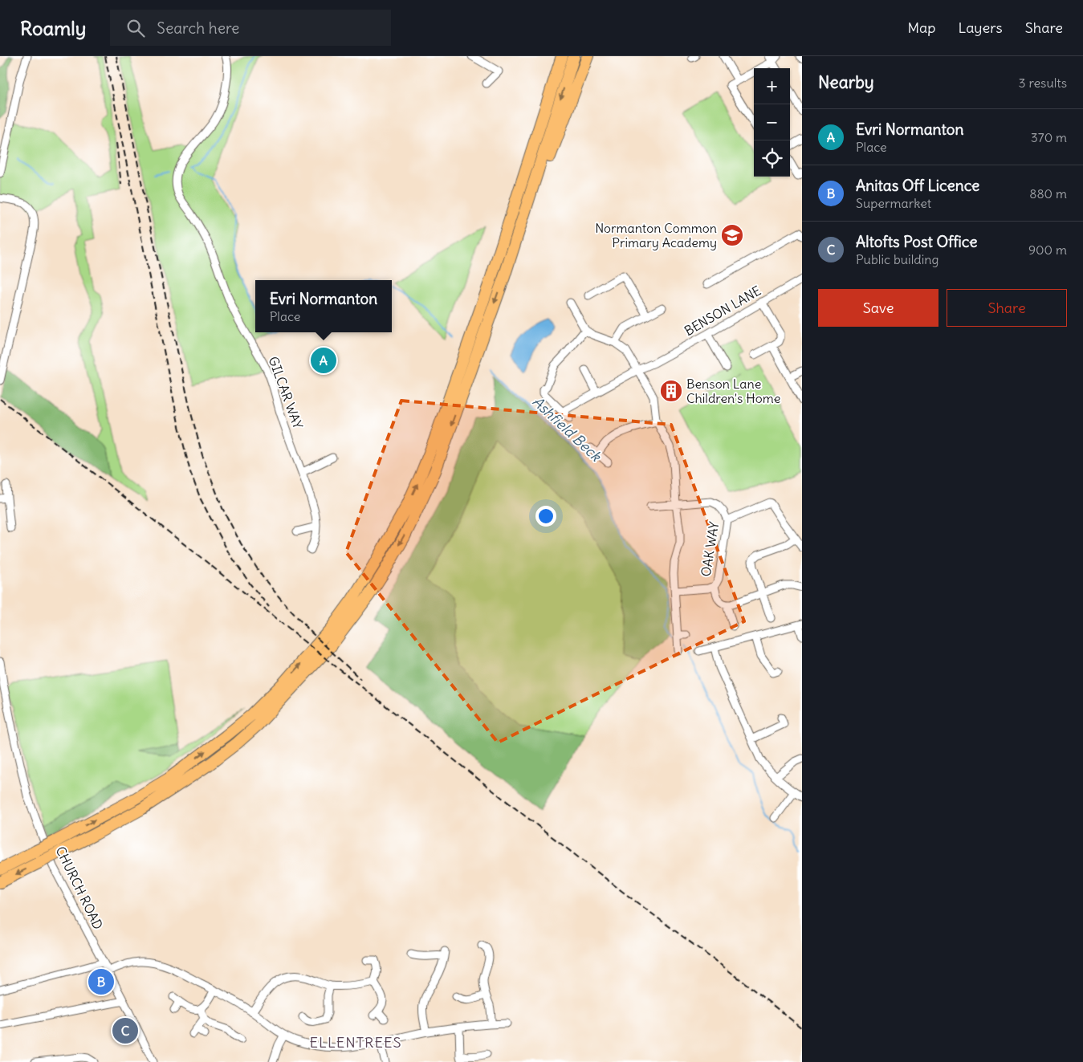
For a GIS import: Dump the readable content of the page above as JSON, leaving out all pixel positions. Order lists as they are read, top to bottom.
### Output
{
  "streets": {
    "street": [
      "BENSON LANE",
      "GILCAR WAY",
      "OAK WAY",
      "CHURCH ROAD"
    ]
  },
  "districts": ["ELLENTREES"],
  "water": ["Ashfield Beck"],
  "places": {
    "school or university": ["Normanton Common Primary Academy"],
    "building": ["Benson Lane Children's Home"]
  },
  "page": {
    "header": "Roamly",
    "search": "Search here",
    "nav": ["Map", "Layers", "Share"],
    "heading": ["Nearby", "3 results"],
    "map_buttons": ["+", "−"],
    "list": [
      {
        "mark": "A",
        "name": "Evri Normanton",
        "note": "Place",
        "value": "370 m"
      },
      {
        "mark": "B",
        "name": "Anitas Off Licence",
        "note": "Supermarket",
        "value": "880 m"
      },
      {
        "mark": "C",
        "name": "Altofts Post Office",
        "note": "Public building",
        "value": "900 m"
      }
    ],
    "buttons": ["Save", "Share"],
    "popup": ["Evri Normanton", "Place"],
    "pins": ["A", "B", "C"]
  }
}
